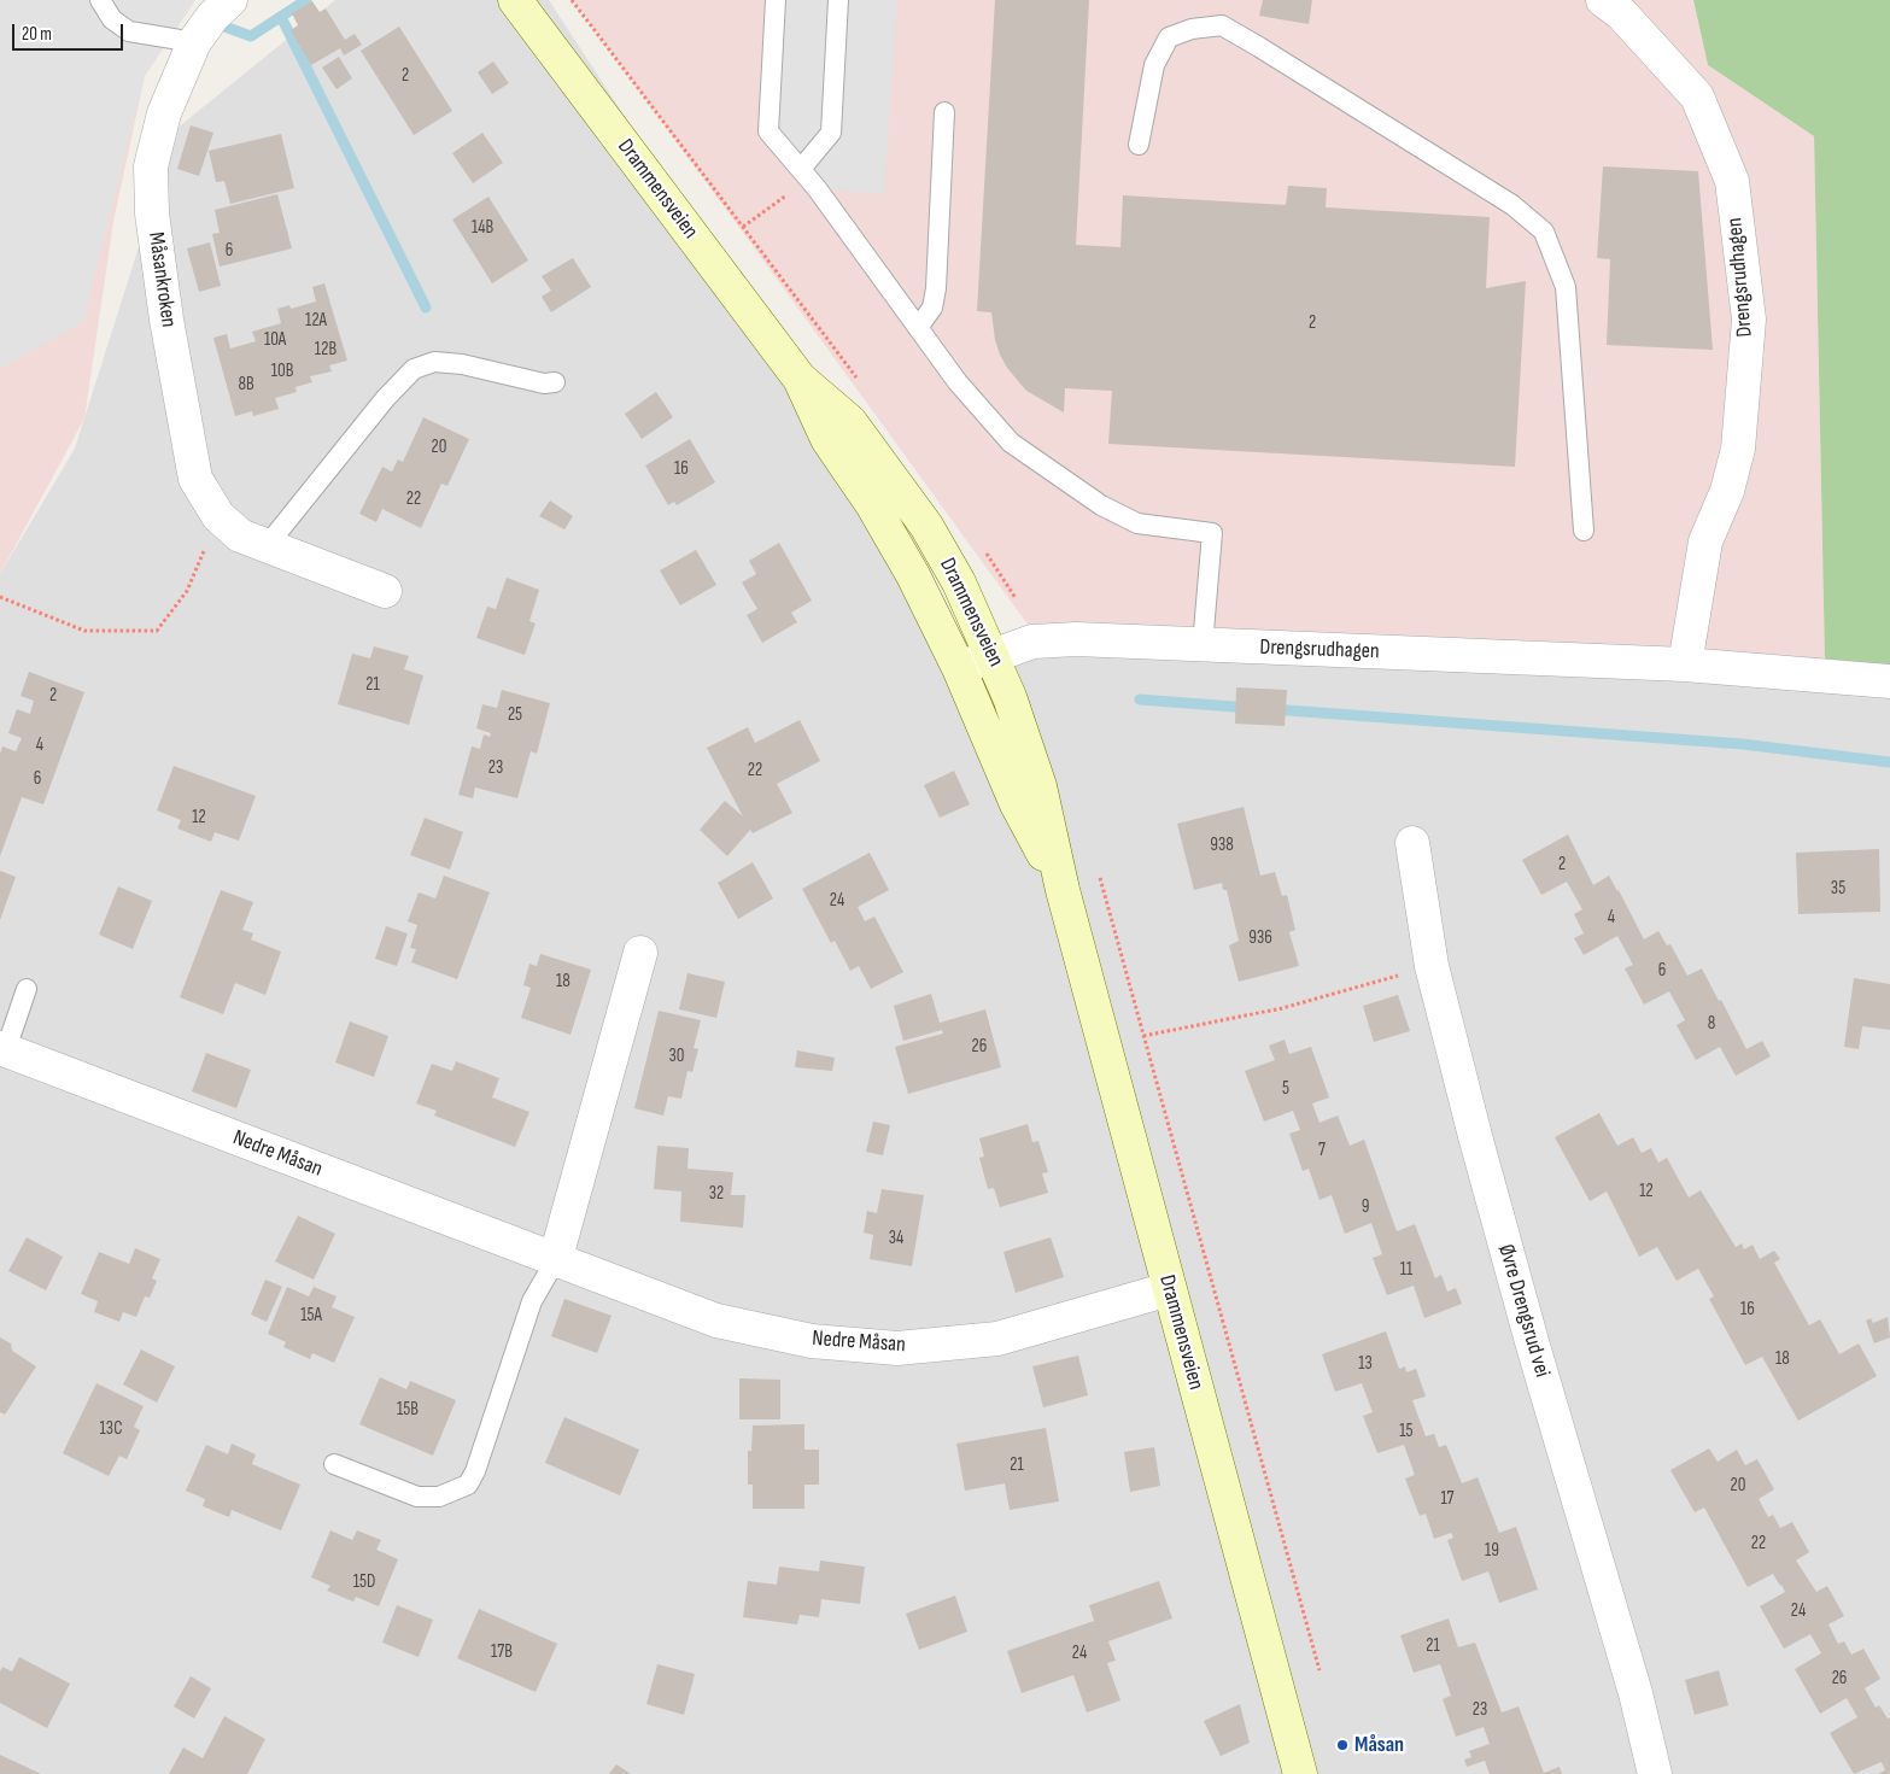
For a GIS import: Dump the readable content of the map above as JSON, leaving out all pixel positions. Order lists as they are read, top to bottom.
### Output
{
  "streets": {
    "main road": ["Drammensveien"],
    "street": [
      "Drengsrudhagen",
      "Måsankroken",
      "Nedre Måsan",
      "Øvre Drengsrud vei"
    ]
  },
  "crossings": [
    ["Drammensveien", "Drengsrudhagen"],
    ["Drammensveien", "Nedre Måsan"]
  ],
  "places": ["Måsan"],
  "house_numbers": [
    "2",
    "14B",
    "6",
    "12A",
    "2",
    "10A",
    "12B",
    "10B",
    "8B",
    "20",
    "16",
    "22",
    "21",
    "2",
    "25",
    "4",
    "23",
    "22",
    "6",
    "12",
    "938",
    "2",
    "35",
    "24",
    "4",
    "936",
    "6",
    "18",
    "8",
    "26",
    "30",
    "5",
    "7",
    "12",
    "32",
    "9",
    "34",
    "11",
    "16",
    "15A",
    "18",
    "13",
    "15B",
    "13C",
    "15",
    "21",
    "20",
    "17",
    "22",
    "19",
    "15D",
    "24",
    "21",
    "17B",
    "24",
    "26",
    "23"
  ],
  "scale_bar": "20 m"
}
